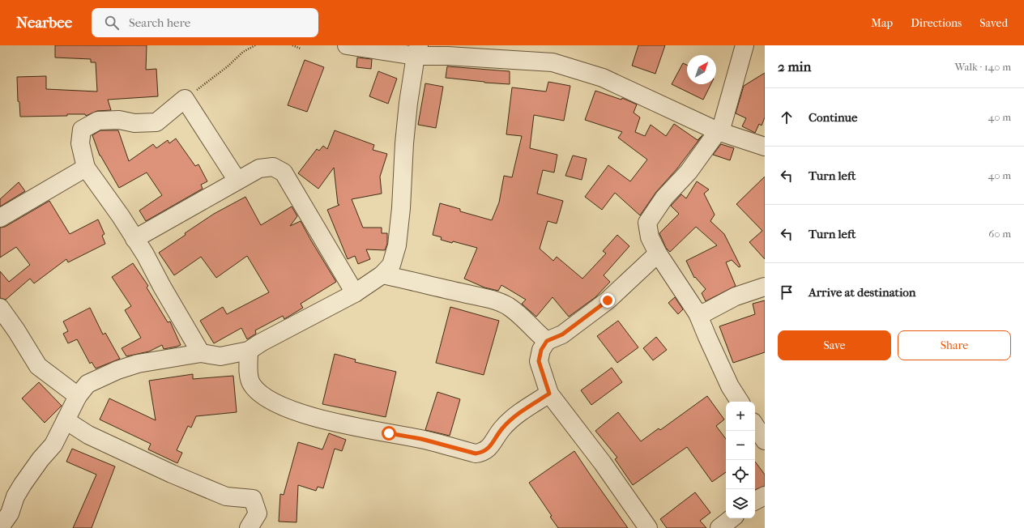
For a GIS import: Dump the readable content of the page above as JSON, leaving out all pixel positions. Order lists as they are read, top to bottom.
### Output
{
  "north": "top right",
  "page": {
    "header": "Nearbee",
    "search": "Search here",
    "nav": ["Map", "Directions", "Saved"],
    "heading": ["2 min", "Walk · 140 m"],
    "list": [
      ["Continue", "40 m"],
      ["Turn left", "40 m"],
      ["Turn left", "60 m"],
      "Arrive at destination"
    ],
    "buttons": ["Save", "Share"],
    "map_buttons": ["+", "−"]
  }
}
